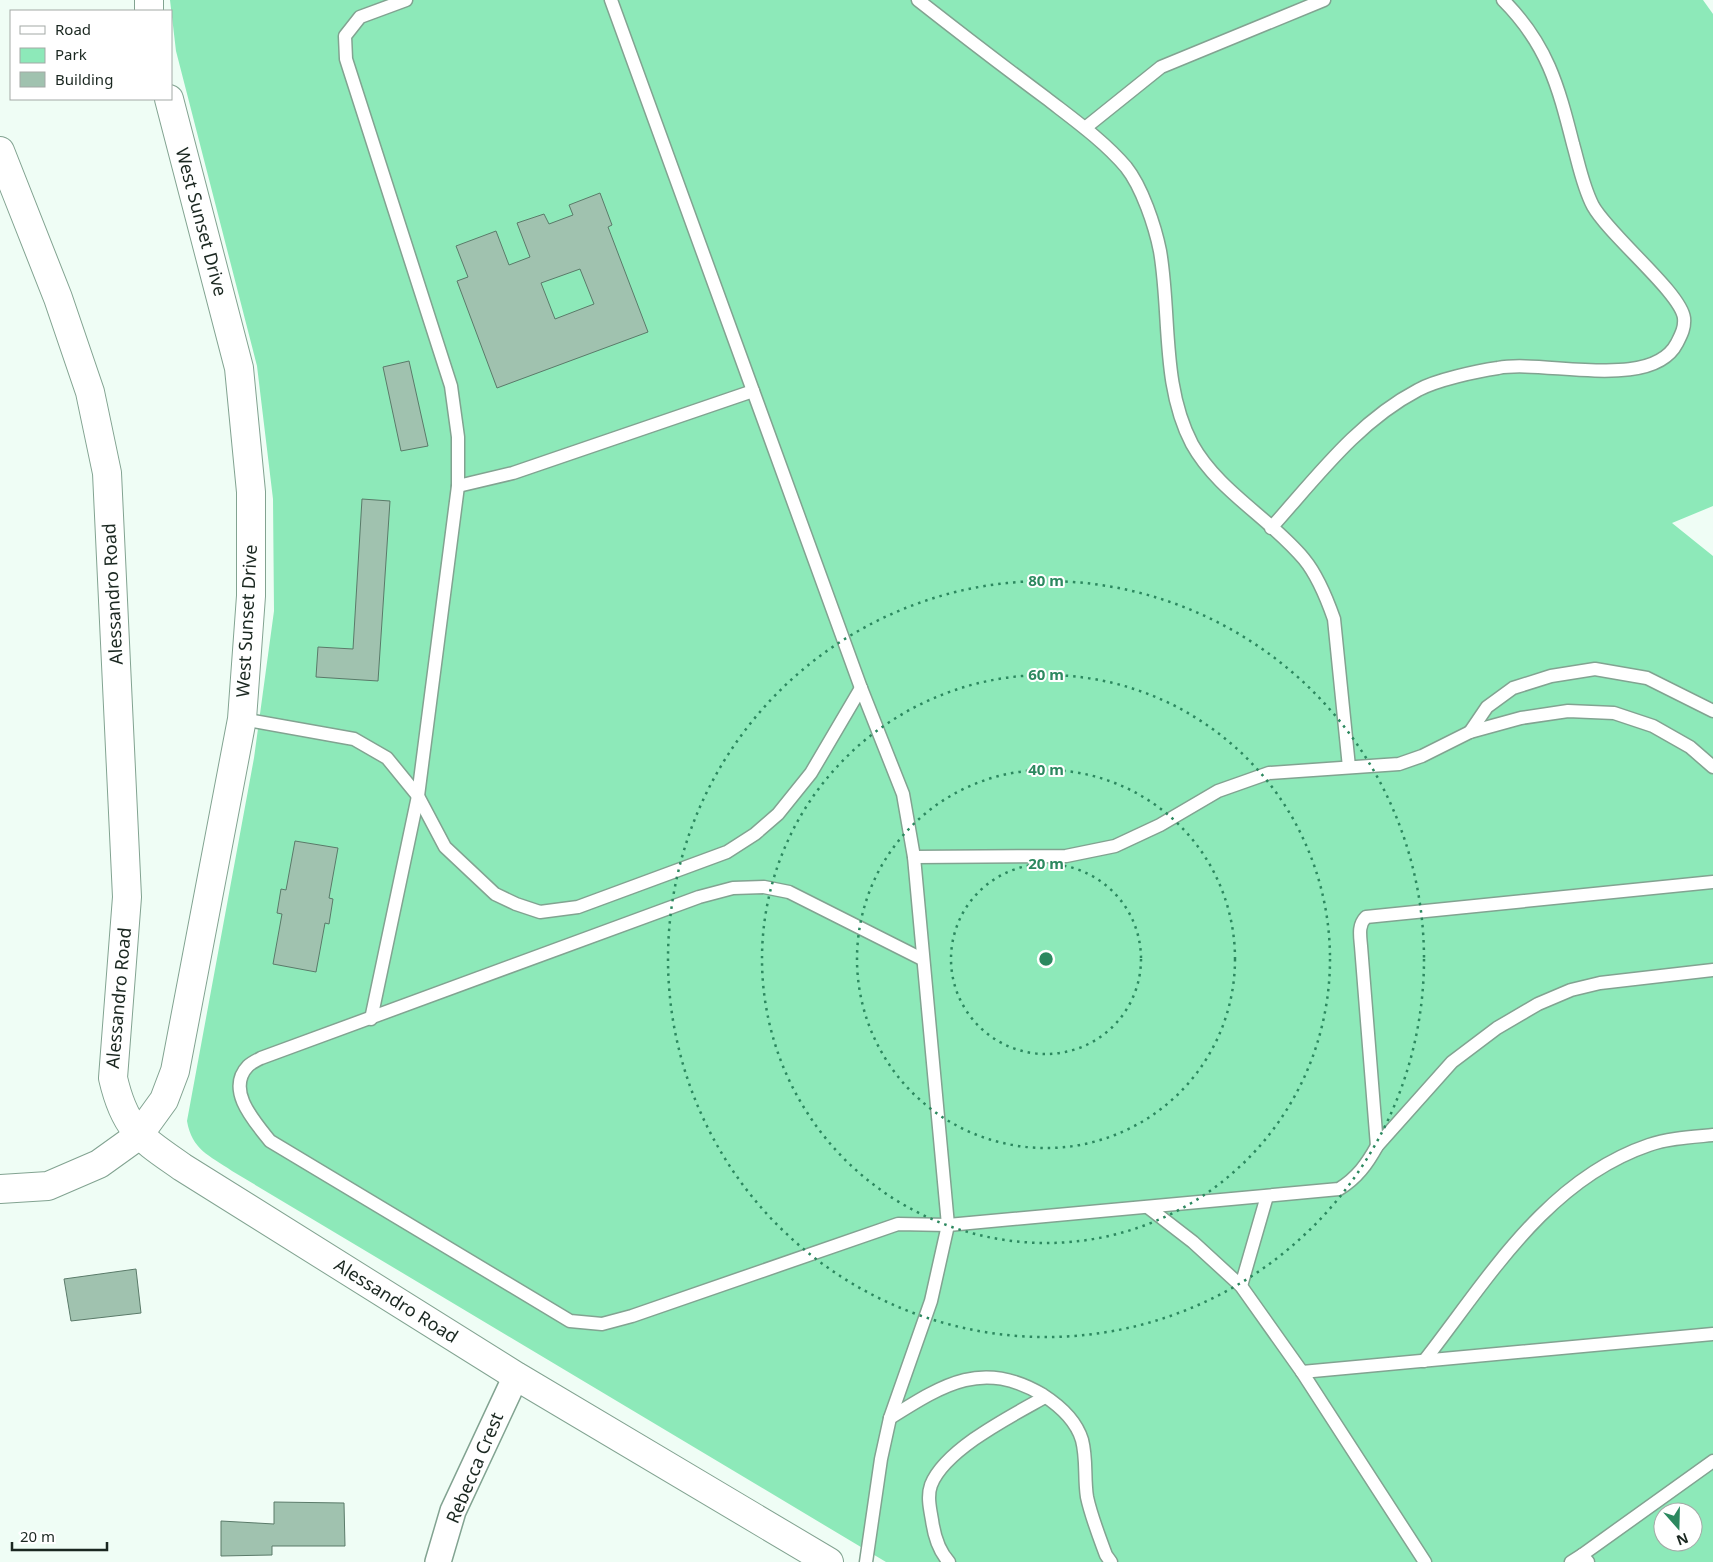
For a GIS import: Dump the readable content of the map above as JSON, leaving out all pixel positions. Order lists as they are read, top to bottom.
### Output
{
  "streets": {
    "street": ["West Sunset Drive", "Alessandro Road", "Rebecca Crest"]
  },
  "crossings": [
    ["West Sunset Drive", "Alessandro Road"],
    ["Alessandro Road", "Rebecca Crest"]
  ],
  "legend": ["Road", "Park", "Building"],
  "scale_bar": "20 m",
  "north": "bottom",
  "rings": [
    "80 m",
    "60 m",
    "40 m",
    "20 m"
  ]
}
